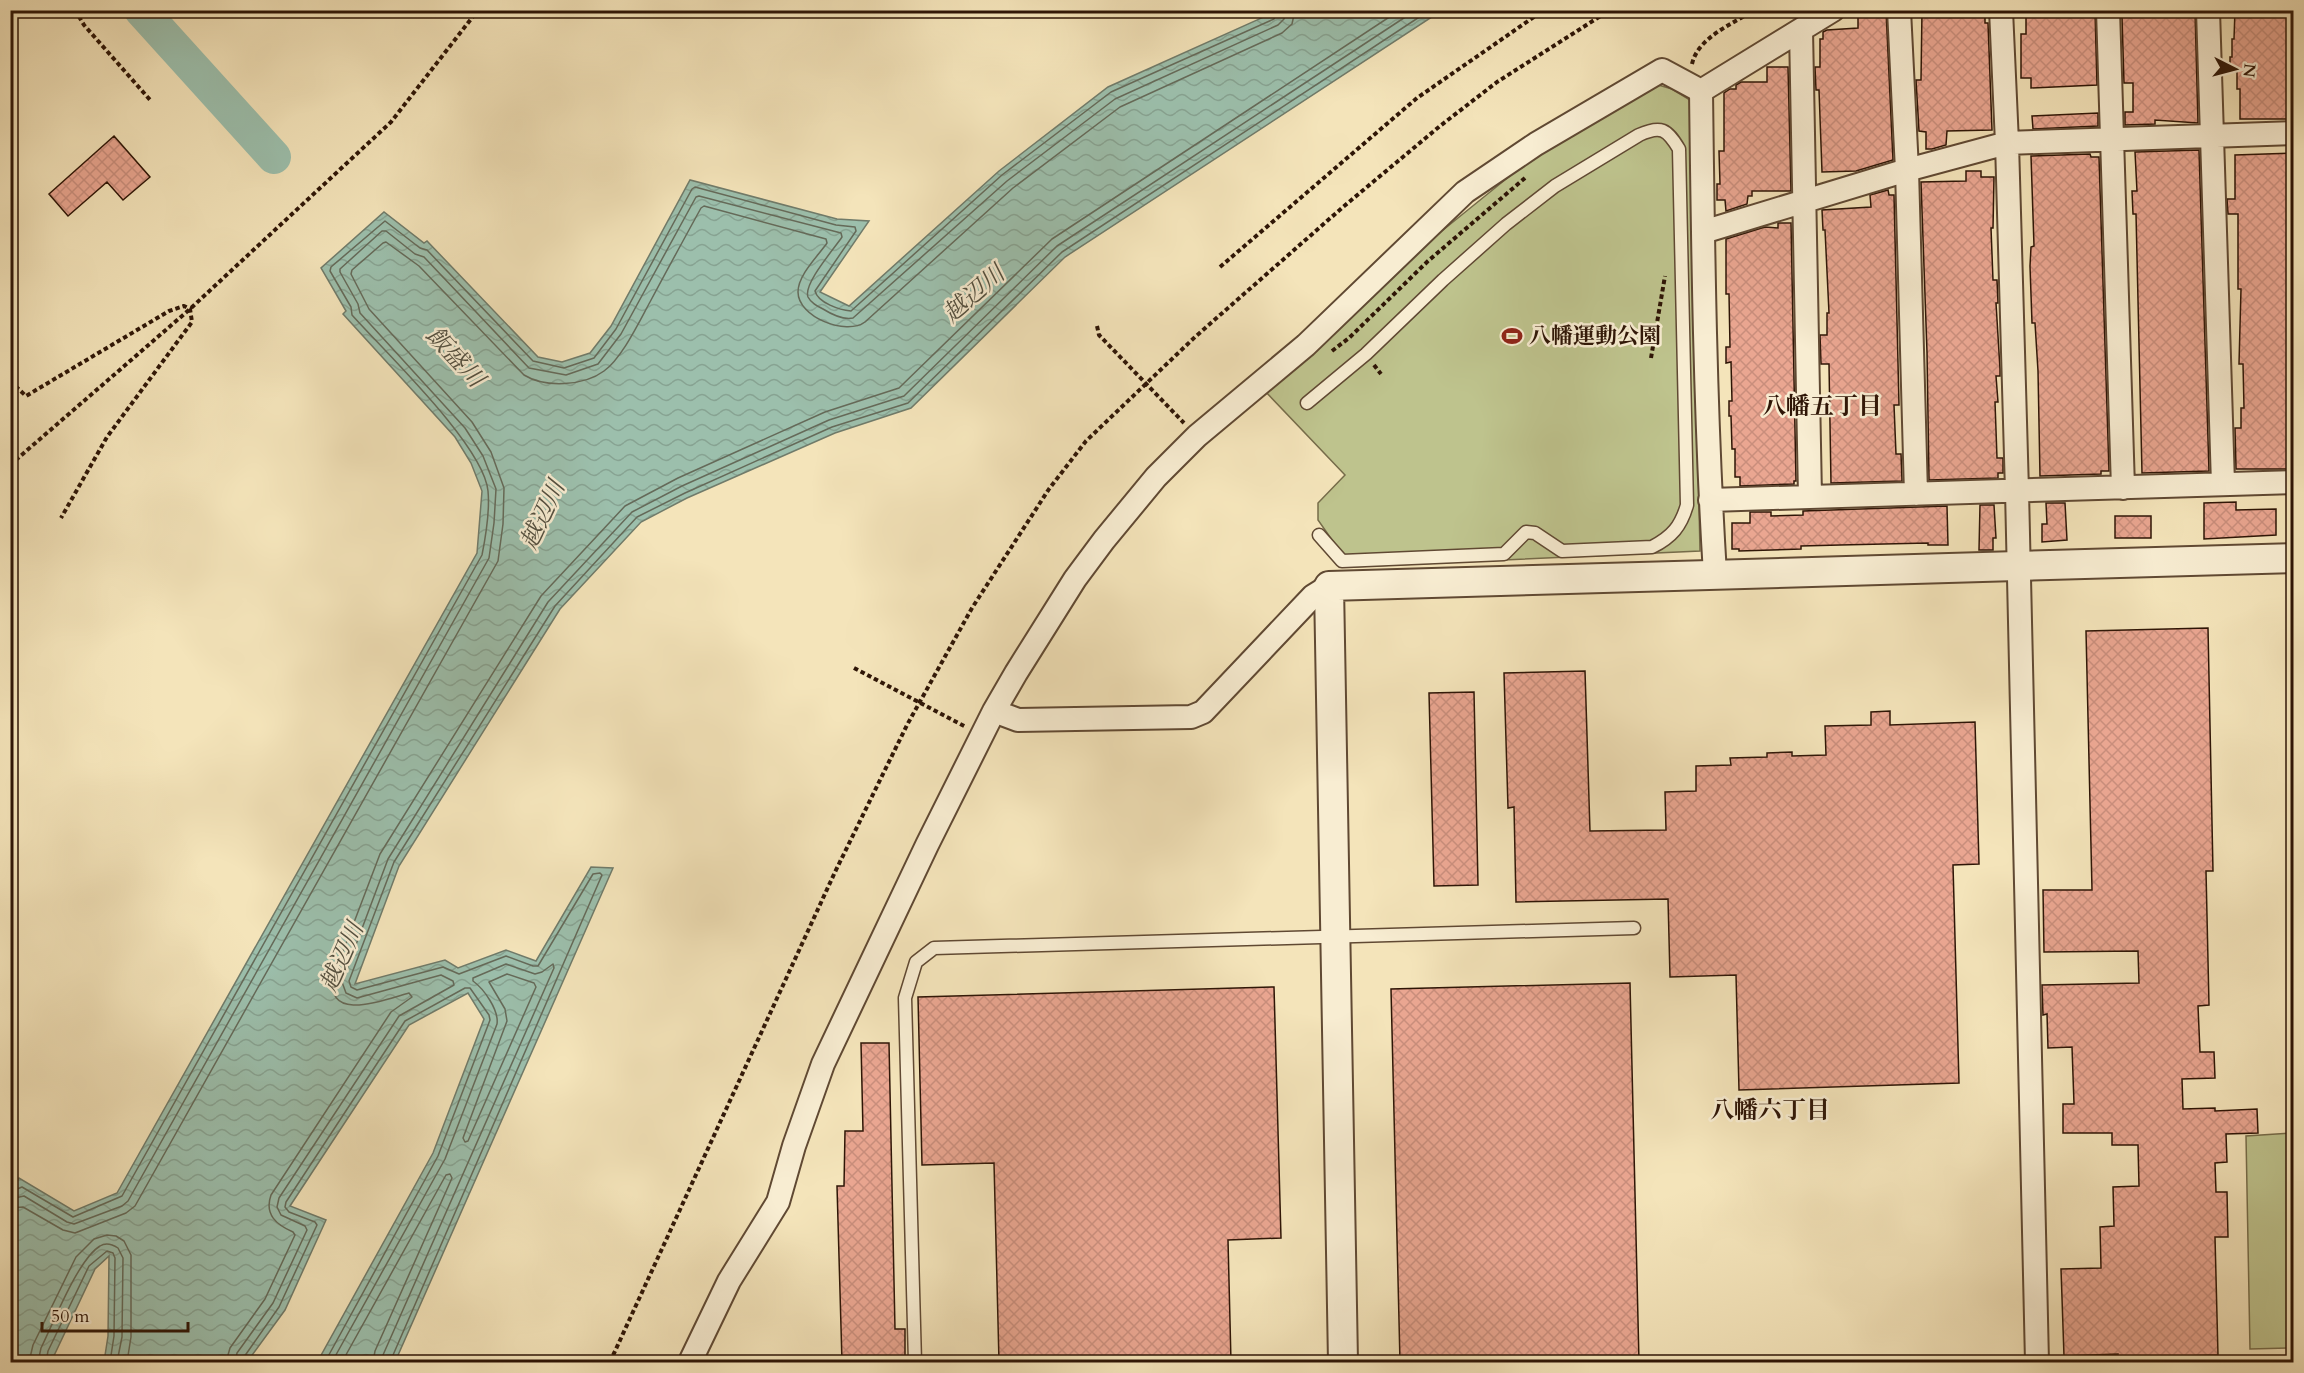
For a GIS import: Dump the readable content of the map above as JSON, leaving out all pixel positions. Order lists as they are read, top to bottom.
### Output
{
  "districts": ["八幡五丁目", "八幡六丁目"],
  "water": ["越辺川", "飯盛川"],
  "places": {
    "sports": ["八幡運動公園"]
  },
  "scale_bar": "50 m",
  "north": "right"
}
